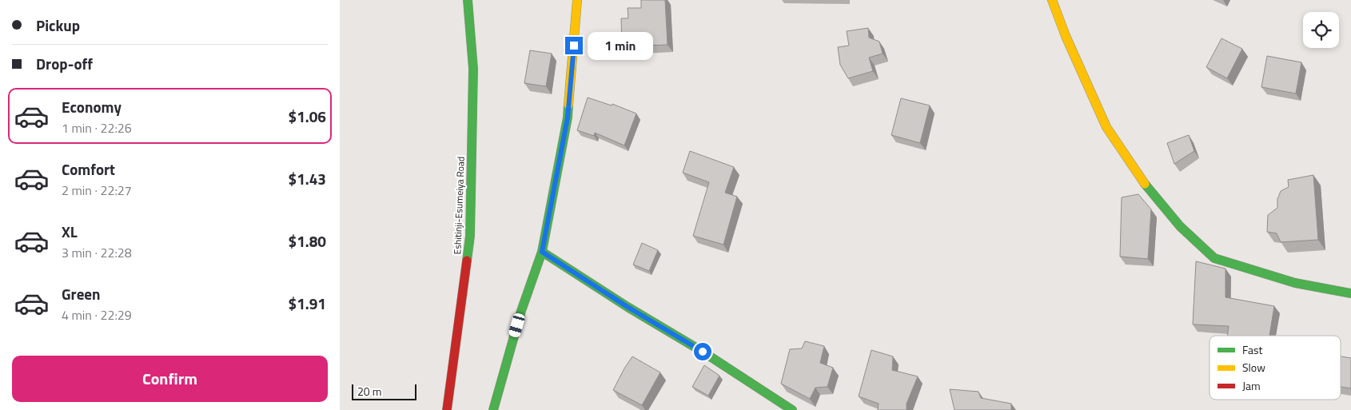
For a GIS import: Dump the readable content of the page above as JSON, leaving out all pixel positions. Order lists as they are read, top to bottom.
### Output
{
  "streets": {
    "main road": ["Eshitinji-Esumeiya Road"]
  },
  "legend": ["Fast", "Slow", "Jam"],
  "scale_bar": "20 m",
  "page": {
    "banner": ["Pickup", "Drop-off"],
    "bubble": "1 min",
    "list": [
      {
        "name": "Economy",
        "note": "1 min · 22:26",
        "value": "$1.06"
      },
      {
        "name": "Comfort",
        "note": "2 min · 22:27",
        "value": "$1.43"
      },
      {
        "name": "XL",
        "note": "3 min · 22:28",
        "value": "$1.80"
      },
      {
        "name": "Green",
        "note": "4 min · 22:29",
        "value": "$1.91"
      }
    ],
    "buttons": "Confirm",
    "scale": "20 m"
  }
}
